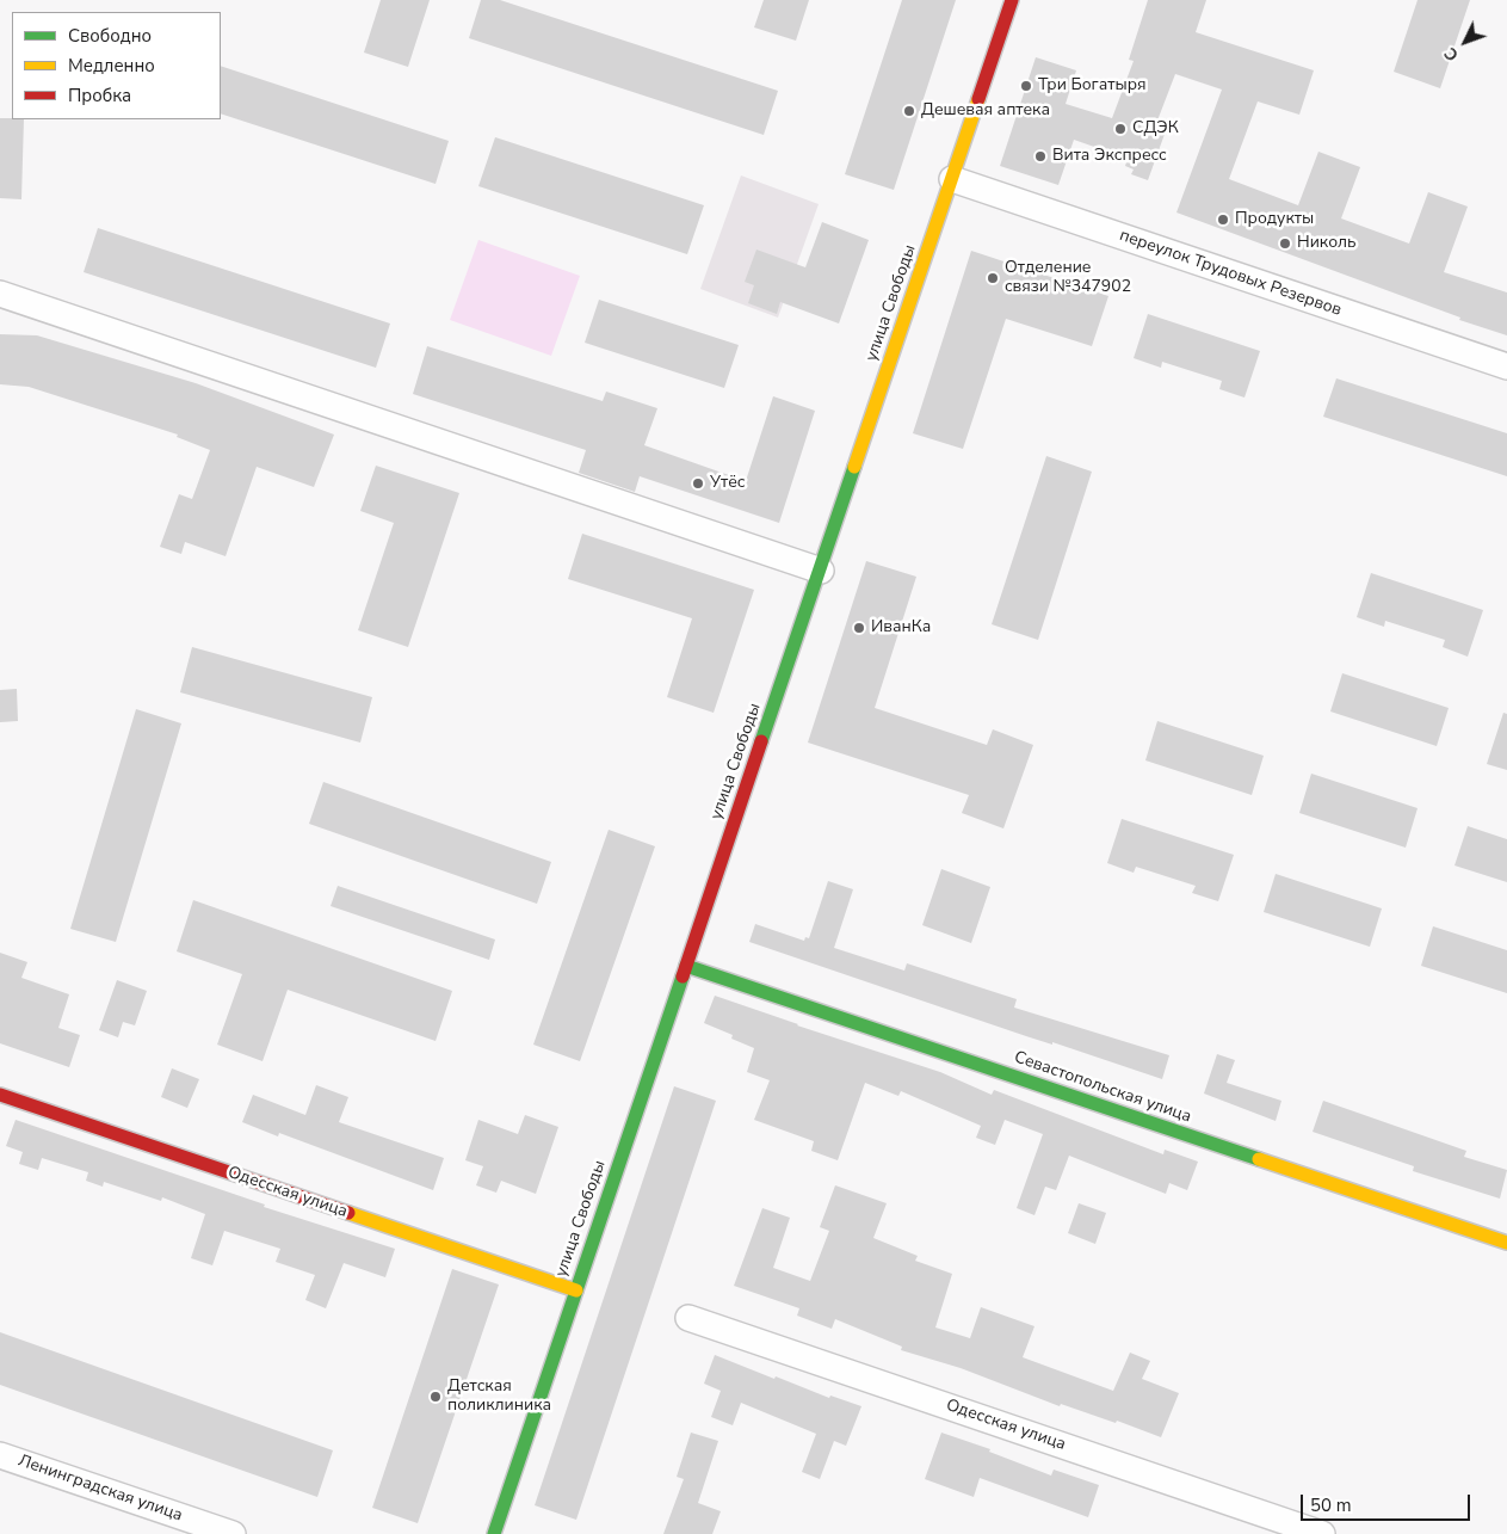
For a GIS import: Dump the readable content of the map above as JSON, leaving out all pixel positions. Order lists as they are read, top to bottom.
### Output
{
  "streets": {
    "main road": ["улица Свободы", "Севастопольская улица", "Одесская улица"],
    "street": ["переулок Трудовых Резервов", "Ленинградская улица"]
  },
  "crossings": [
    ["переулок Трудовых Резервов", "улица Свободы"],
    ["улица Свободы", "Севастопольская улица"],
    ["улица Свободы", "Одесская улица"]
  ],
  "places": [
    "Три Богатыря",
    "Дешевая аптека",
    "СДЭК",
    "Вита Экспресс",
    "Продукты",
    "Николь",
    "Отделение связи №347902",
    "Утёс",
    "ИванКа",
    "Детская поликлиника"
  ],
  "legend": ["Свободно", "Медленно", "Пробка"],
  "scale_bar": "50 m",
  "north": "bottom left"
}
